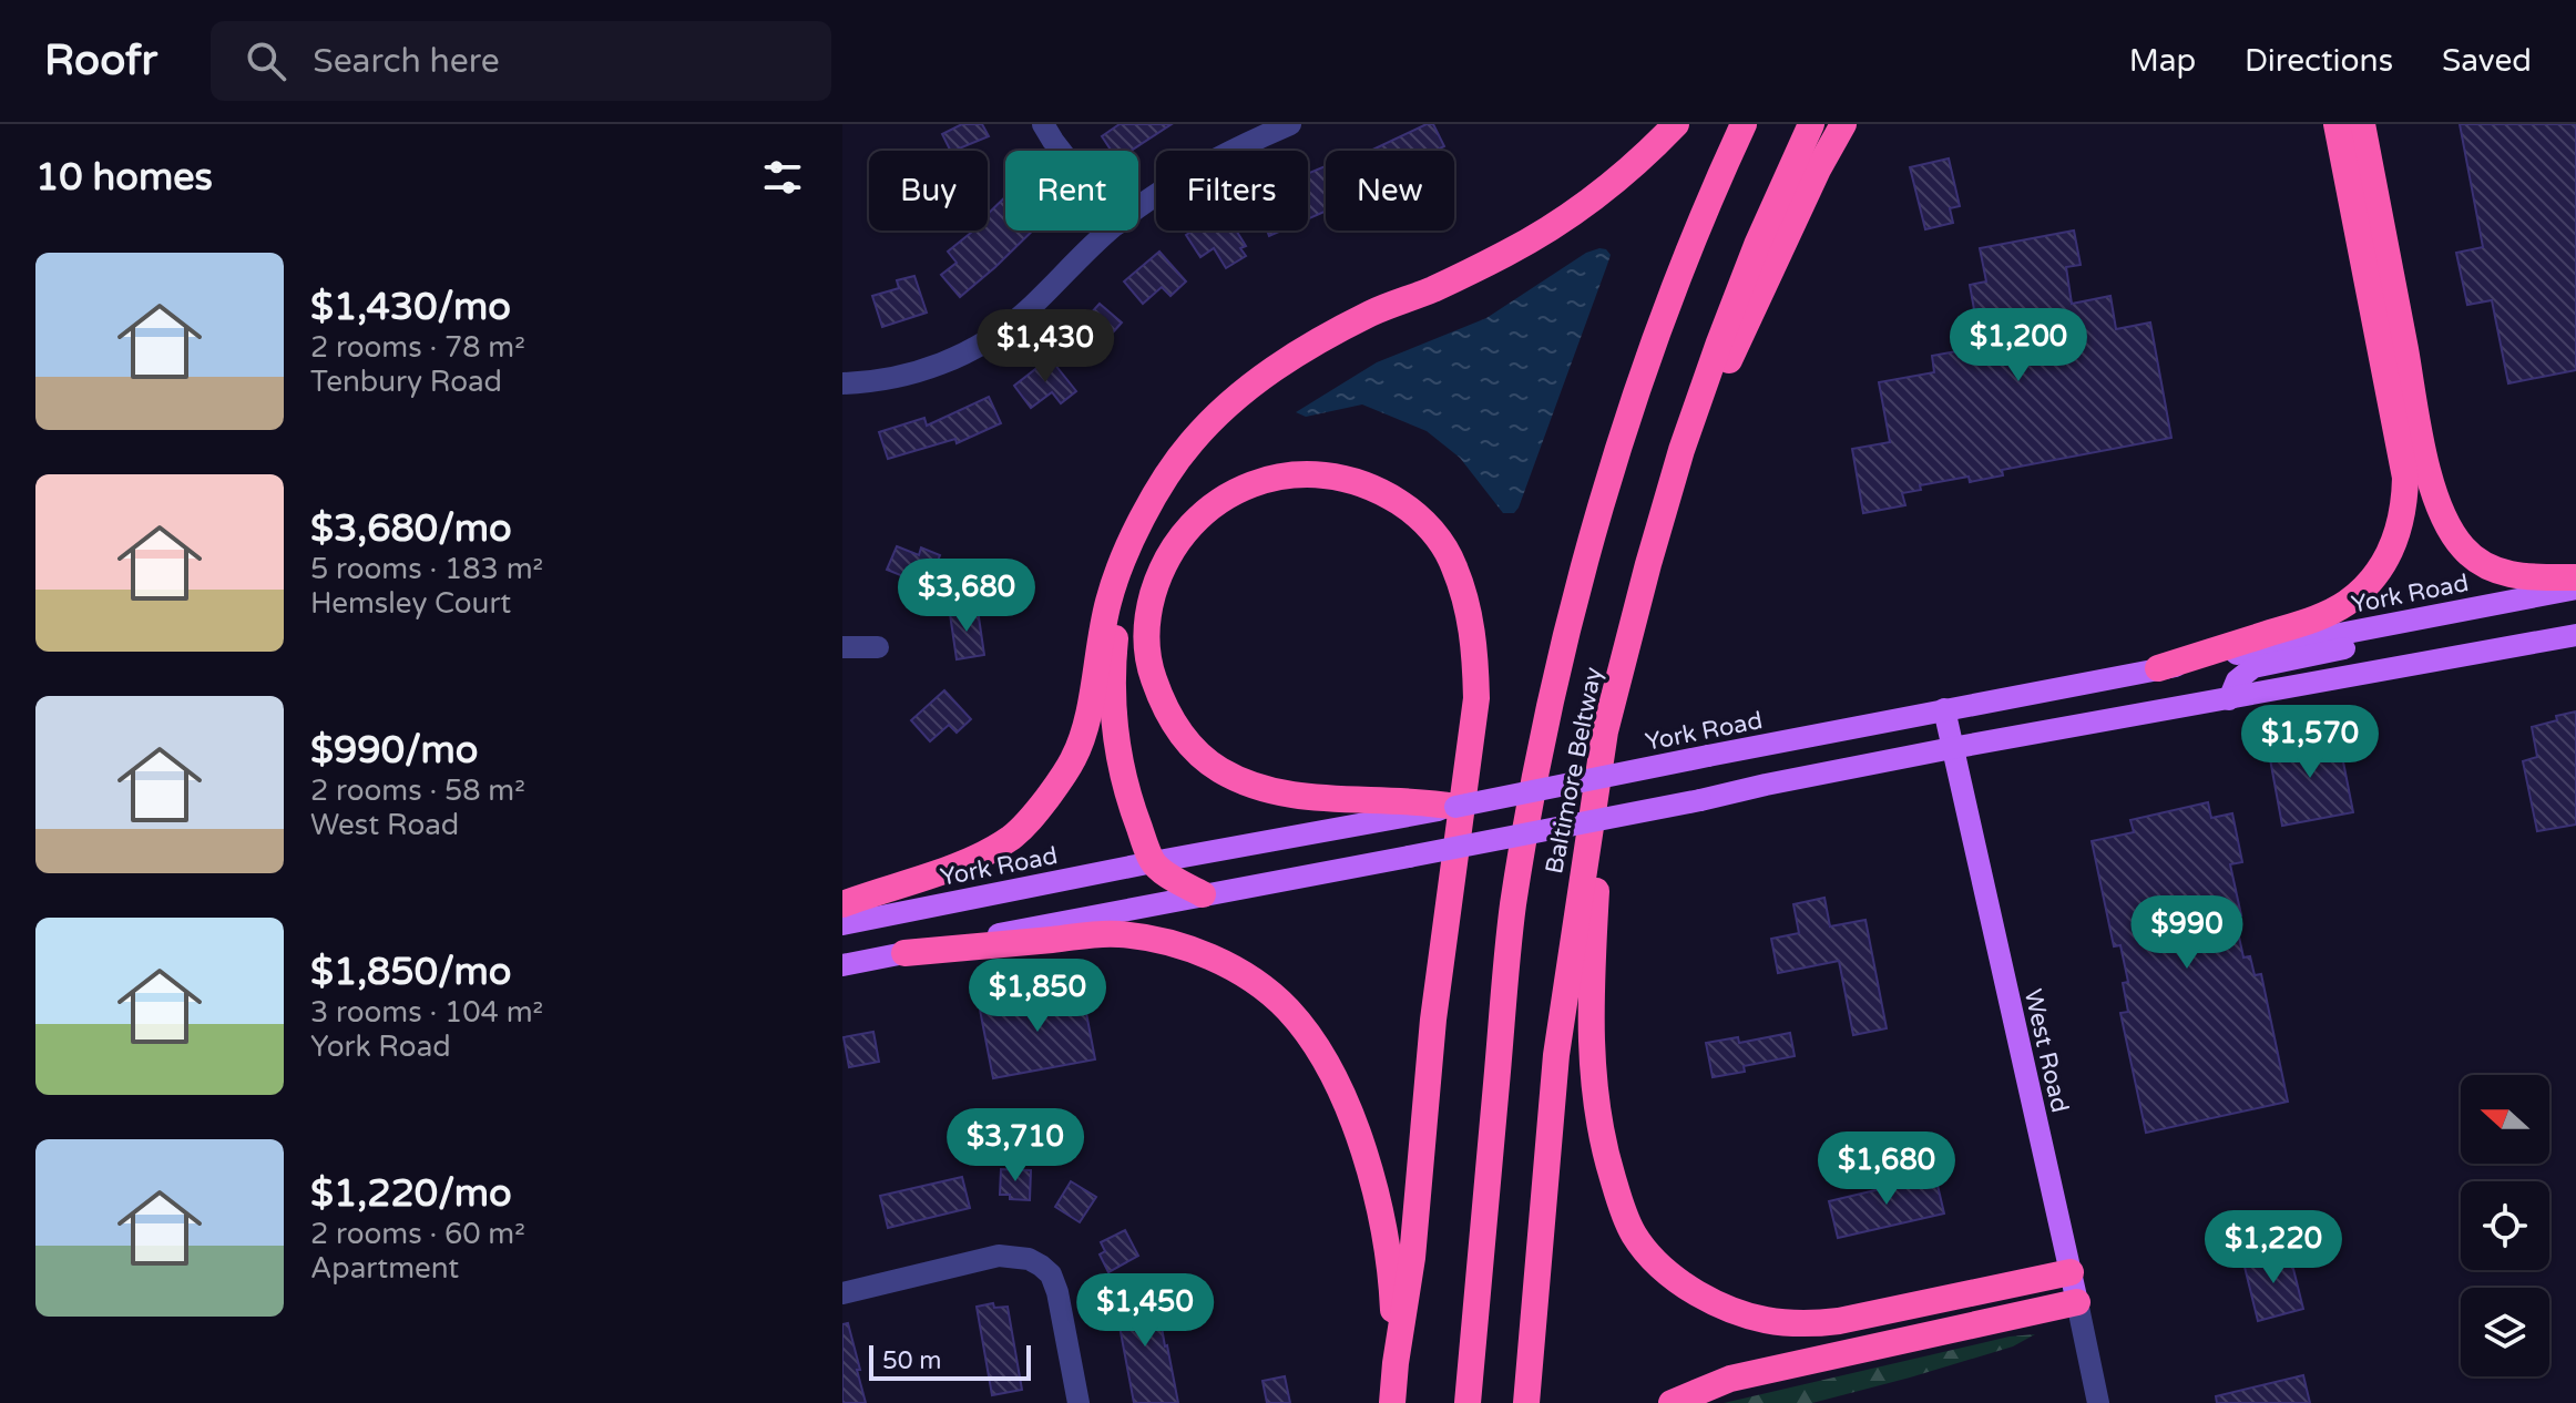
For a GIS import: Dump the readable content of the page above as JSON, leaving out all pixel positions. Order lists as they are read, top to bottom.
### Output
{
  "streets": {
    "highway": ["Baltimore Beltway"],
    "main road": ["York Road", "West Road"]
  },
  "crossings": [
    ["York Road", "West Road"]
  ],
  "scale_bar": "50 m",
  "north": "left",
  "page": {
    "header": "Roofr",
    "search": "Search here",
    "nav": ["Map", "Directions", "Saved"],
    "heading": "10 homes",
    "chip": [
      "Buy",
      "Rent",
      "Filters",
      "New"
    ],
    "list": [
      {
        "name": "$1,430/mo",
        "note": "2 rooms · 78 m² · Tenbury Road"
      },
      {
        "name": "$3,680/mo",
        "note": "5 rooms · 183 m² · Hemsley Court"
      },
      {
        "name": "$990/mo",
        "note": "2 rooms · 58 m² · West Road"
      },
      {
        "name": "$1,850/mo",
        "note": "3 rooms · 104 m² · York Road"
      },
      {
        "name": "$1,220/mo",
        "note": "2 rooms · 60 m² · Apartment"
      }
    ],
    "price": [
      "$1,200",
      "$1,430",
      "$3,680",
      "$1,570",
      "$990",
      "$1,850",
      "$3,710",
      "$1,680",
      "$1,220",
      "$1,450"
    ],
    "scale": "50 m"
  }
}
